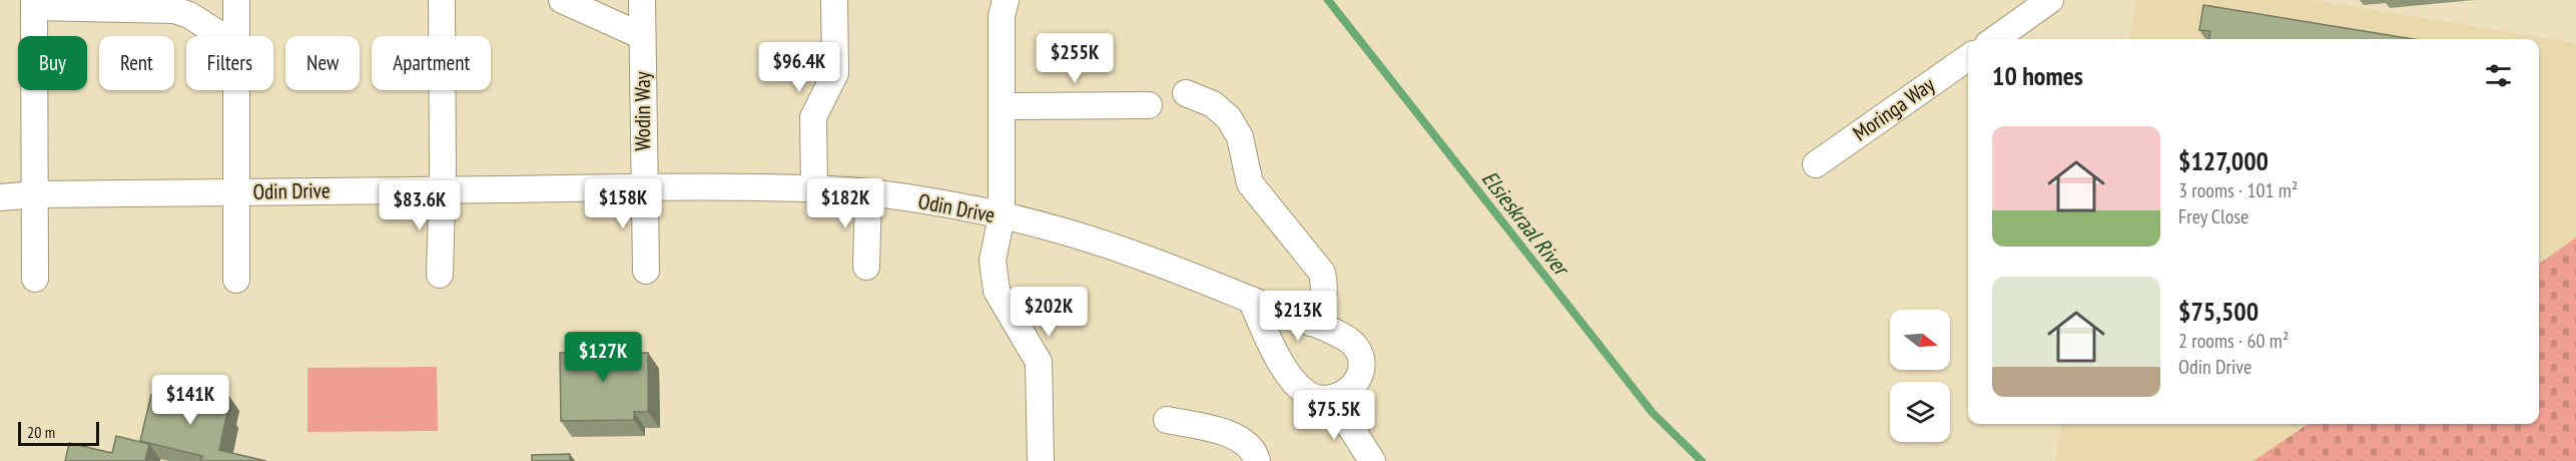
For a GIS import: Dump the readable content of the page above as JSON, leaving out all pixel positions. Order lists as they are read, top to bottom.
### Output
{
  "streets": {
    "street": ["Moringa Way", "Wodin Way", "Odin Drive"]
  },
  "crossings": [
    ["Wodin Way", "Odin Drive"]
  ],
  "water": ["Elsieskraal River"],
  "scale_bar": "20 m",
  "north": "right",
  "page": {
    "price": [
      "$255K",
      "$96.4K",
      "$158K",
      "$182K",
      "$83.6K",
      "$202K",
      "$213K",
      "$127K",
      "$141K",
      "$75.5K"
    ],
    "chip": [
      "Buy",
      "Rent",
      "Filters",
      "New",
      "Apartment"
    ],
    "heading": "10 homes",
    "list": [
      {
        "name": "$127,000",
        "note": "3 rooms · 101 m² · Frey Close"
      },
      {
        "name": "$75,500",
        "note": "2 rooms · 60 m² · Odin Drive"
      }
    ],
    "scale": "20 m"
  }
}
